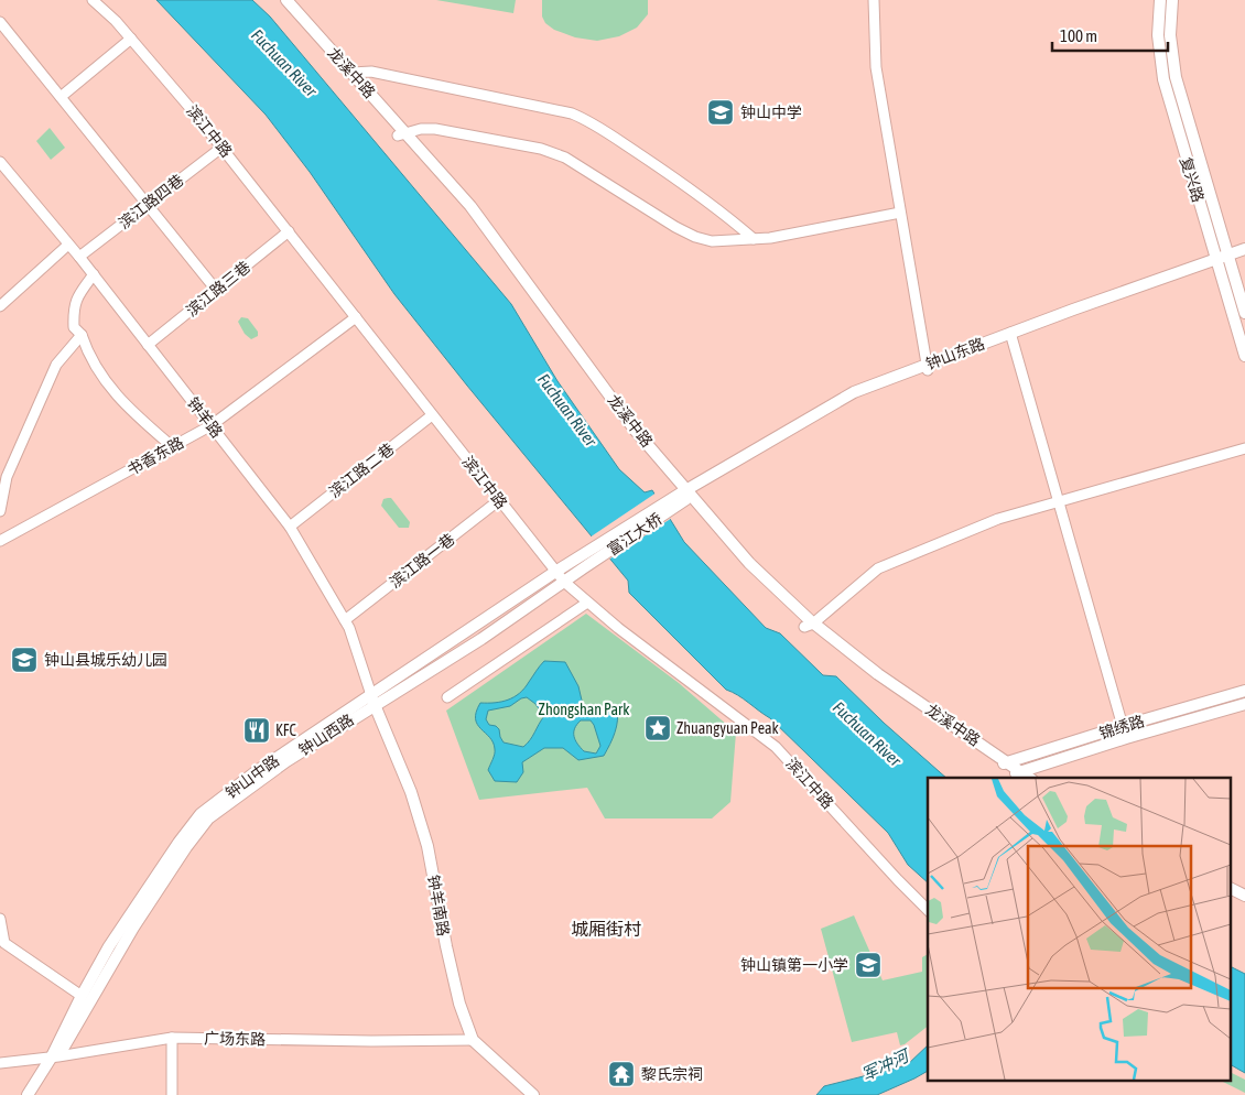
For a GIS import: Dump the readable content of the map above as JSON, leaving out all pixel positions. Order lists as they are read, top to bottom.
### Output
{
  "streets": {
    "main road": [
      "龙溪中路",
      "复兴路",
      "钟山东路",
      "富江大桥",
      "锦绣路",
      "钟山西路",
      "钟山中路",
      "钟羊南路"
    ],
    "street": [
      "滨江中路",
      "滨江路四巷",
      "滨江路三巷",
      "钟羊路",
      "书香东路",
      "滨江路二巷",
      "滨江路一巷",
      "广场东路"
    ]
  },
  "crossings": [
    ["龙溪中路", "钟山东路"],
    ["龙溪中路", "富江大桥"],
    ["龙溪中路", "锦绣路"],
    ["滨江中路", "滨江路四巷"],
    ["滨江中路", "滨江路三巷"],
    ["滨江中路", "书香东路"],
    ["滨江中路", "滨江路二巷"],
    ["滨江中路", "滨江路一巷"],
    ["滨江中路", "钟山西路"],
    ["滨江中路", "钟山中路"],
    ["复兴路", "钟山东路"],
    ["滨江路四巷", "钟羊路"],
    ["滨江路三巷", "钟羊路"],
    ["钟山东路", "富江大桥"],
    ["钟羊路", "书香东路"],
    ["钟羊路", "滨江路二巷"],
    ["钟羊路", "滨江路一巷"],
    ["钟羊路", "钟山西路"],
    ["钟羊路", "钟山中路"],
    ["钟羊路", "钟羊南路"],
    ["富江大桥", "钟山西路"],
    ["富江大桥", "钟山中路"],
    ["钟山西路", "钟山中路"],
    ["钟山西路", "钟羊南路"],
    ["钟山西路", "广场东路"],
    ["钟山中路", "钟羊南路"],
    ["钟山中路", "广场东路"],
    ["钟羊南路", "广场东路"]
  ],
  "districts": ["城厢街村"],
  "water": ["Fuchuan River", "军冲河"],
  "parks": ["Zhongshan Park"],
  "places": {
    "school or university": ["钟山中学", "钟山县城乐幼儿园", "钟山镇第一小学"],
    "place": ["Zhuangyuan Peak"],
    "restaurant": ["KFC"],
    "temple": ["黎氏宗祠"]
  },
  "scale_bar": "100 m"
}
